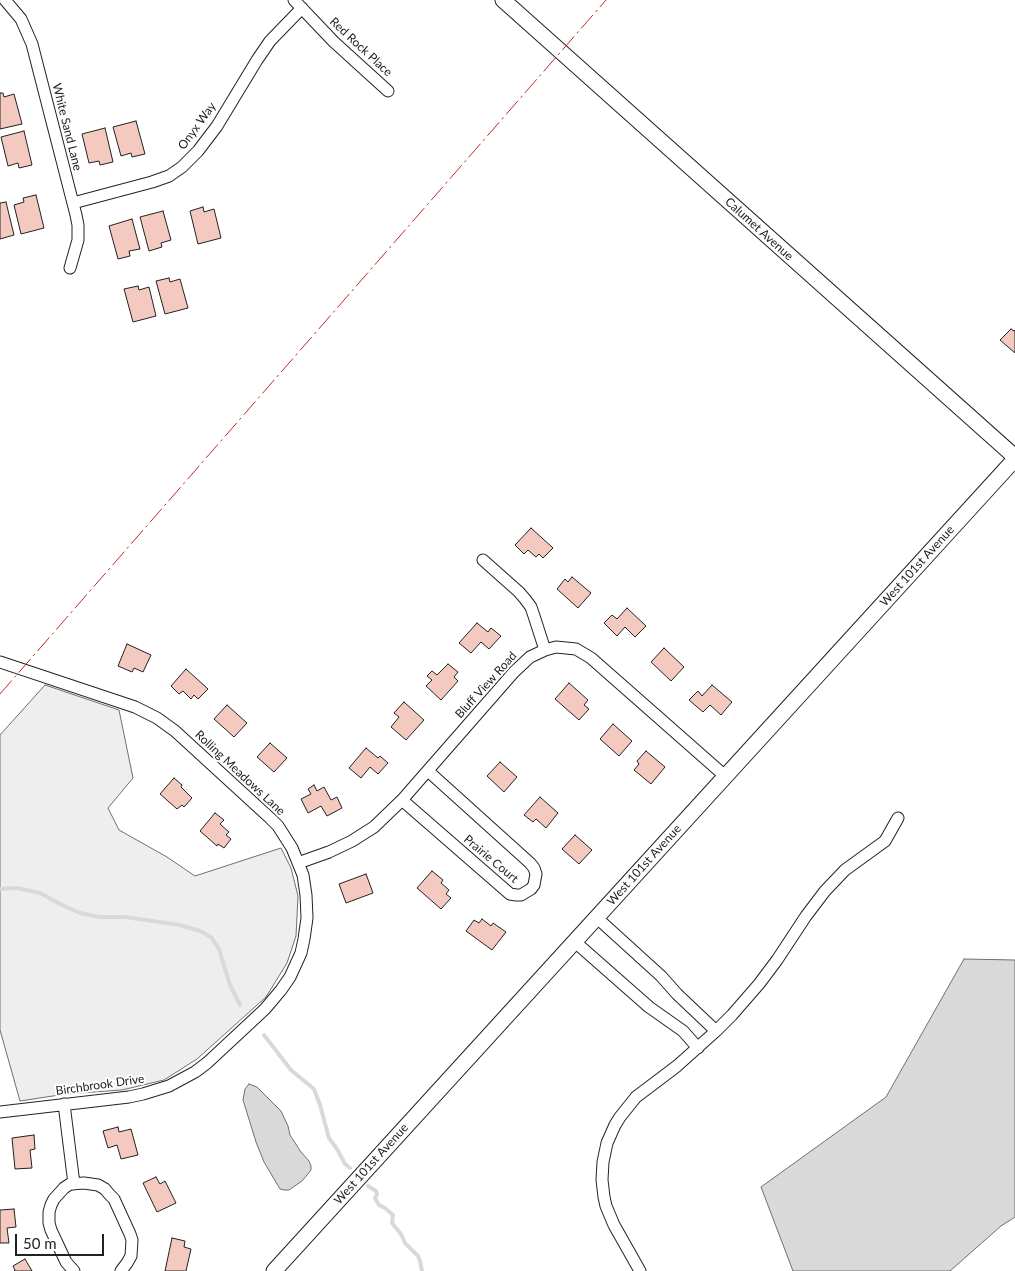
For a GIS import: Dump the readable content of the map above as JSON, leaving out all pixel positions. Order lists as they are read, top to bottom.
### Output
{
  "streets": {
    "street": [
      "Red Rock Place",
      "Onyx Way",
      "White Sand Lane",
      "Calumet Avenue",
      "West 101st Avenue",
      "Bluff View Road",
      "Rolling Meadows Lane",
      "Prairie Court",
      "Birchbrook Drive"
    ]
  },
  "crossings": [
    ["Red Rock Place", "Onyx Way"],
    ["Onyx Way", "White Sand Lane"],
    ["Calumet Avenue", "West 101st Avenue"],
    ["West 101st Avenue", "Bluff View Road"],
    ["Bluff View Road", "Rolling Meadows Lane"],
    ["Bluff View Road", "Prairie Court"],
    ["Rolling Meadows Lane", "Birchbrook Drive"]
  ],
  "scale_bar": "50 m"
}
